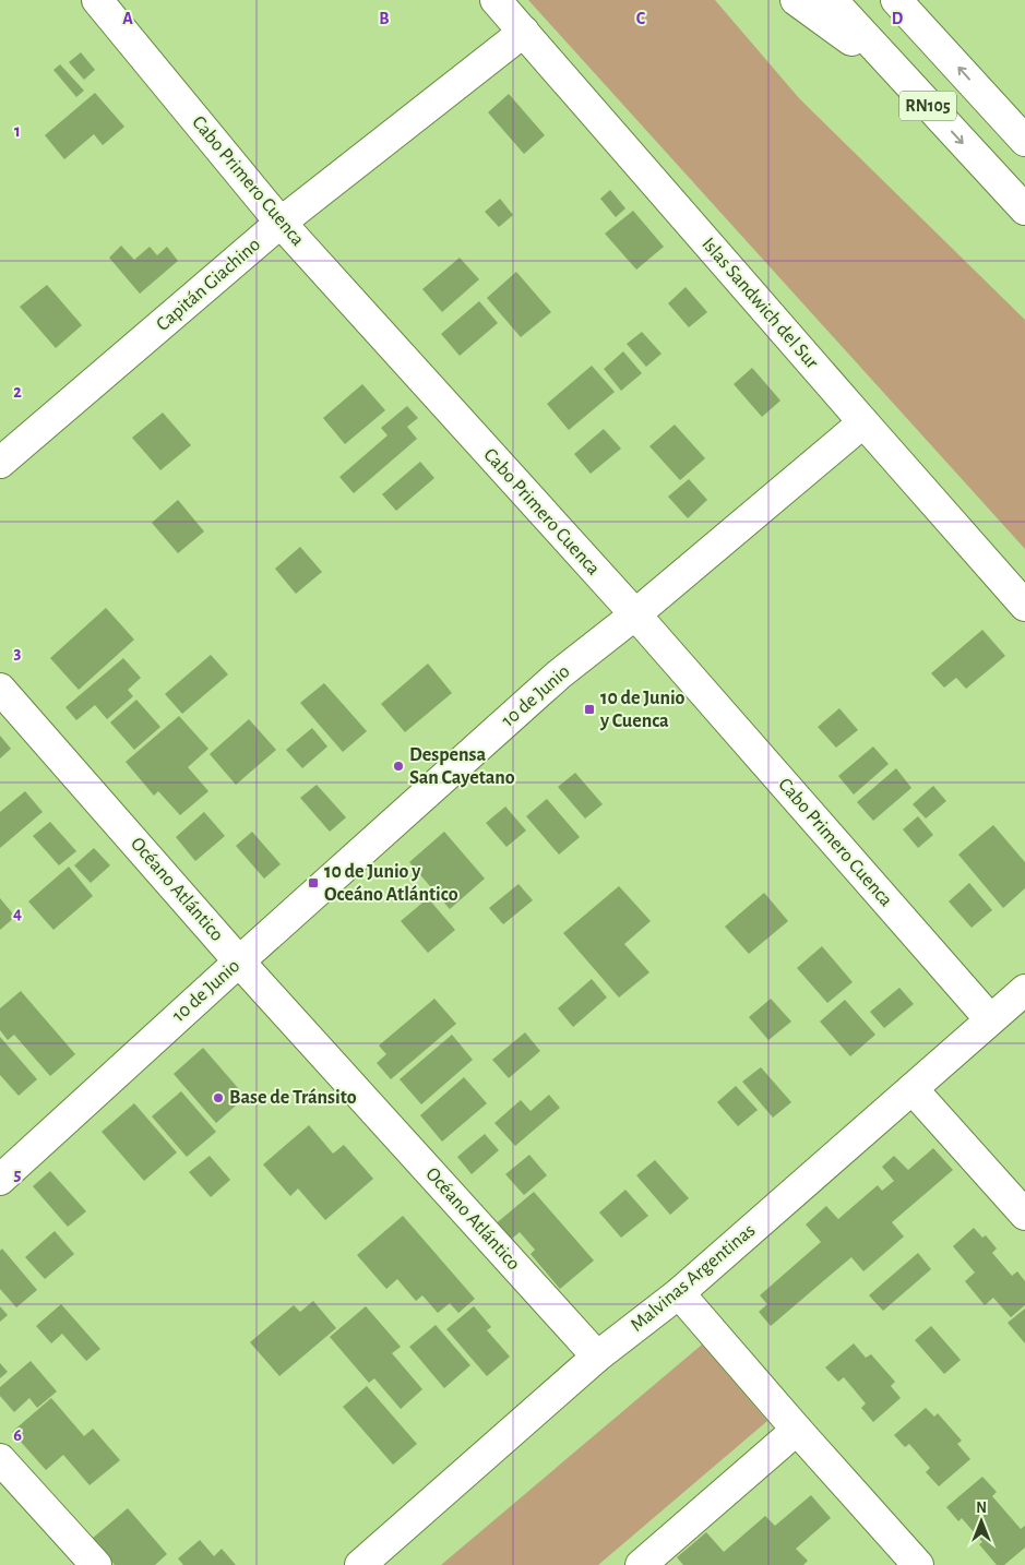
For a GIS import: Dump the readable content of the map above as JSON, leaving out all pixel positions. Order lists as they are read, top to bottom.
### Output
{
  "streets": {
    "main road": [
      "RN105",
      "Cabo Primero Cuenca",
      "Capitán Giachino",
      "Islas Sandwich del Sur",
      "10 de Junio",
      "Océano Atlántico",
      "Malvinas Argentinas"
    ]
  },
  "crossings": [
    ["Cabo Primero Cuenca", "Capitán Giachino"],
    ["Cabo Primero Cuenca", "10 de Junio"],
    ["Cabo Primero Cuenca", "Malvinas Argentinas"],
    ["Capitán Giachino", "Islas Sandwich del Sur"],
    ["Islas Sandwich del Sur", "10 de Junio"],
    ["10 de Junio", "Océano Atlántico"],
    ["Océano Atlántico", "Malvinas Argentinas"]
  ],
  "places": {
    "transit": ["10 de Junio y Cuenca", "10 de Junio y Oceáno Atlántico"],
    "other": ["Despensa San Cayetano", "Base de Tránsito"]
  },
  "north": "top",
  "grid": {
    "columns": [
      "A",
      "B",
      "C",
      "D"
    ],
    "rows": [
      "1",
      "2",
      "3",
      "4",
      "5",
      "6"
    ]
  }
}
